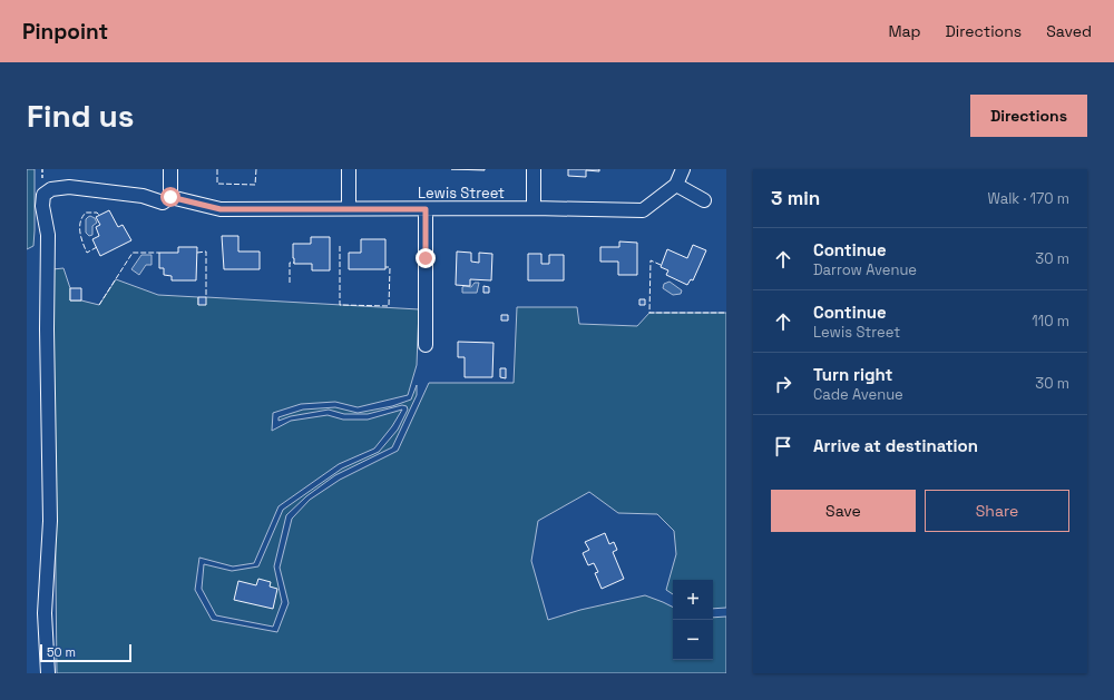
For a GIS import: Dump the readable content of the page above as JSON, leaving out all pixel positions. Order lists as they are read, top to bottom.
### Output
{
  "streets": {
    "street": ["Lewis Street"]
  },
  "scale_bar": "50 m",
  "page": {
    "header": "Pinpoint",
    "nav": ["Map", "Directions", "Saved"],
    "buttons": [
      "Directions",
      ["Save", "Share"]
    ],
    "title": "Find us",
    "heading": ["3 min", "Walk · 170 m"],
    "list": [
      ["Continue", "Darrow Avenue", "30 m"],
      ["Continue", "Lewis Street", "110 m"],
      ["Turn right", "Cade Avenue", "30 m"],
      "Arrive at destination"
    ],
    "map_buttons": ["+", "−"],
    "scale": "50 m"
  }
}
